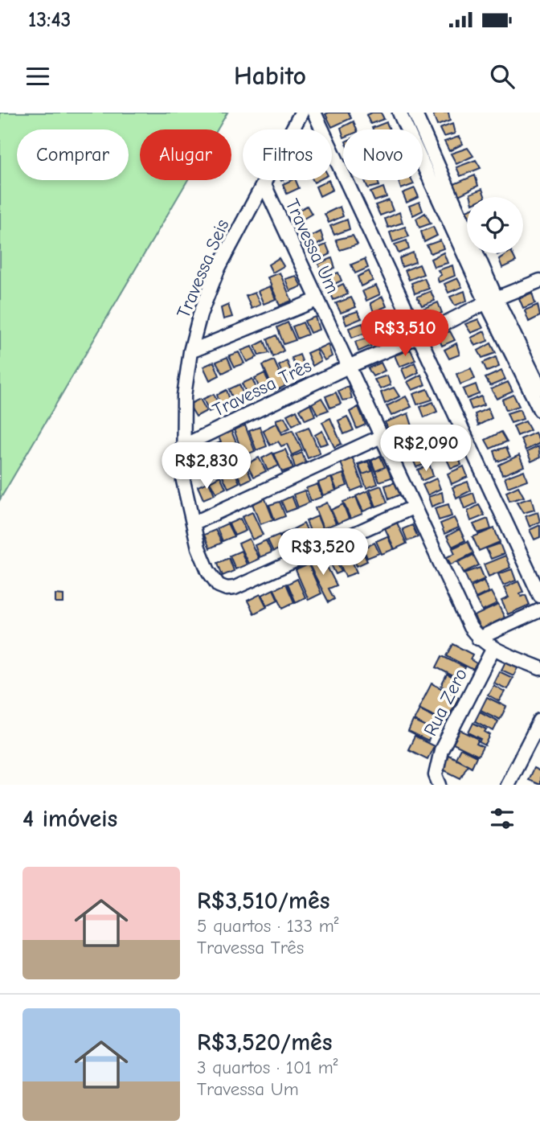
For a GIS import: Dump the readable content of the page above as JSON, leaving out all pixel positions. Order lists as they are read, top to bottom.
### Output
{
  "streets": {
    "street": [
      "Travessa Um",
      "Travessa Seis",
      "Travessa Três",
      "Rua Zero"
    ]
  },
  "crossings": [
    ["Travessa Um", "Travessa Seis"],
    ["Travessa Um", "Travessa Três"],
    ["Travessa Seis", "Travessa Três"]
  ],
  "page": {
    "status": "13:43",
    "header": "Habito",
    "chip": [
      "Comprar",
      "Alugar",
      "Filtros",
      "Novo"
    ],
    "price": [
      "R$3,510",
      "R$2,090",
      "R$2,830",
      "R$3,520"
    ],
    "heading": "4 imóveis",
    "list": [
      {
        "name": "R$3,510/mês",
        "note": "5 quartos · 133 m² · Travessa Três"
      },
      {
        "name": "R$3,520/mês",
        "note": "3 quartos · 101 m² · Travessa Um"
      }
    ]
  }
}
